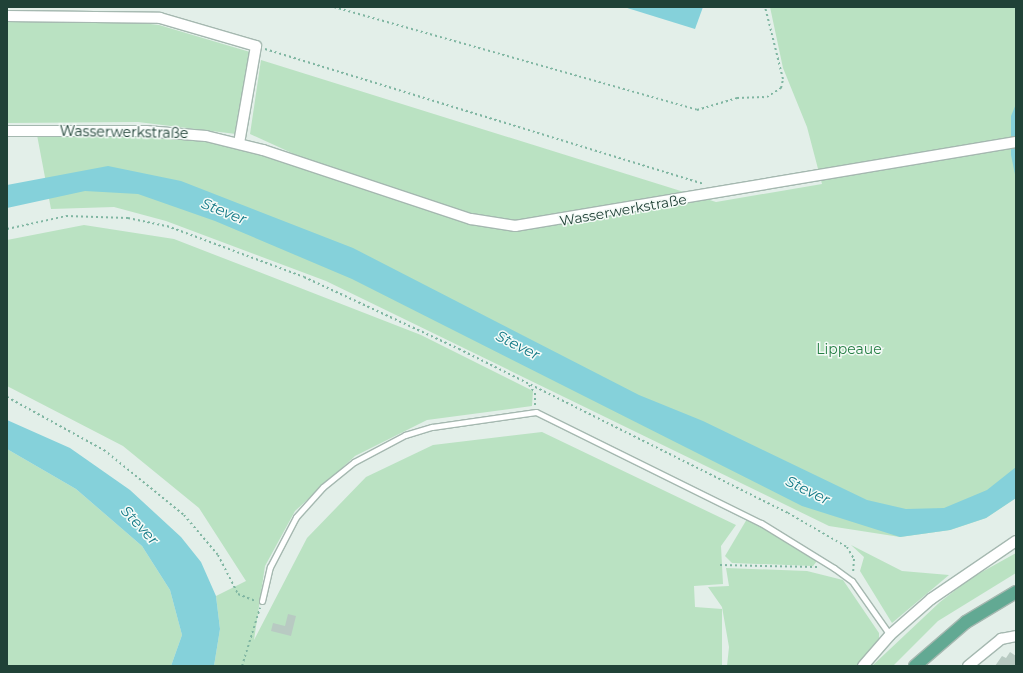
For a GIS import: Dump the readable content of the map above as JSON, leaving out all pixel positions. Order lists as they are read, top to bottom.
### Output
{
  "streets": {
    "street": ["Wasserwerkstraße"]
  },
  "water": ["Stever"],
  "parks": ["Lippeaue"]
}
